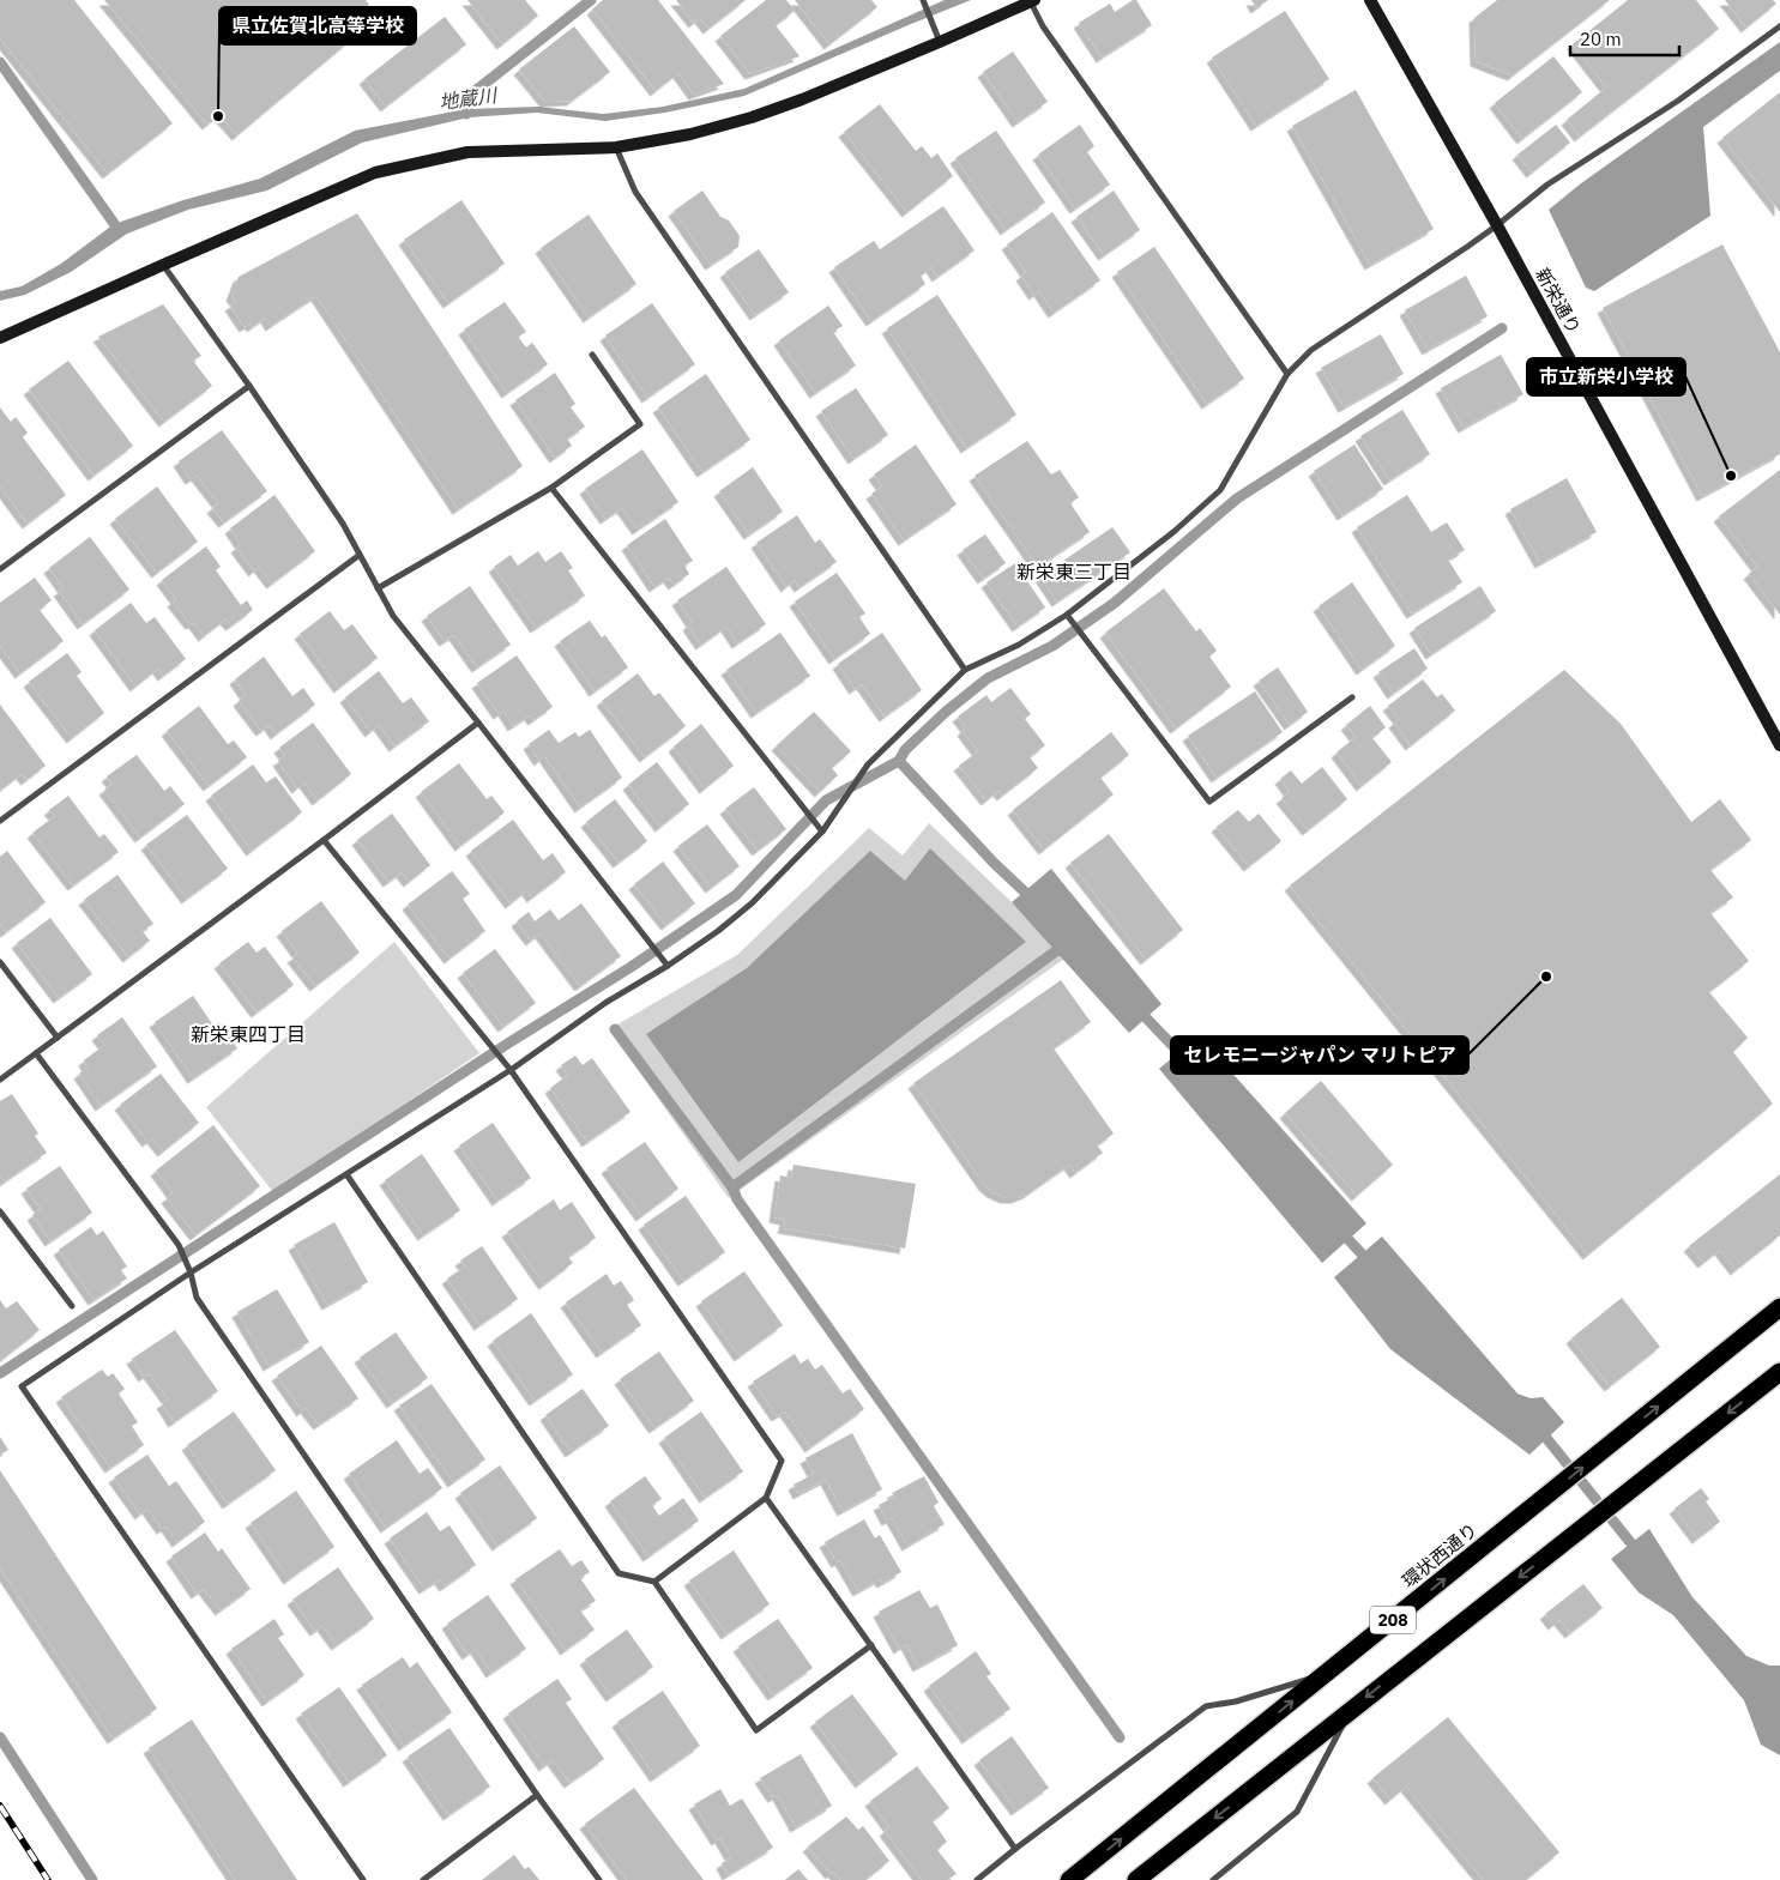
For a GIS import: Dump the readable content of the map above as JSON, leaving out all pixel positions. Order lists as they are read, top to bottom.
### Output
{
  "streets": {
    "highway": ["環状西通り", "208"],
    "street": ["新栄通り"]
  },
  "districts": ["新栄東三丁目", "新栄東四丁目"],
  "water": ["地蔵川"],
  "places": ["県立佐賀北高等学校", "市立新栄小学校", "セレモニージャパン マリトピア"],
  "scale_bar": "20 m"
}
